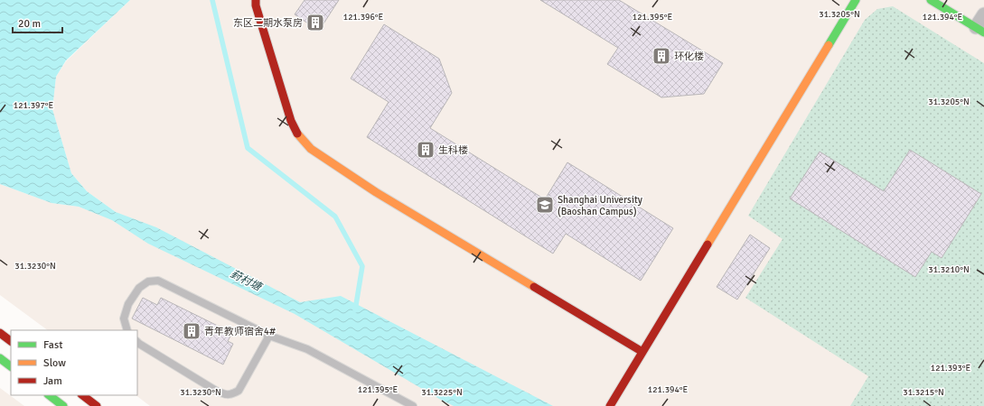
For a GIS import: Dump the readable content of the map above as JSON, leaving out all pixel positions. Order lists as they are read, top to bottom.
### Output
{
  "water": ["葑村塘"],
  "places": {
    "building": [
      "东区二期水泵房",
      "环化楼",
      "生科楼",
      "青年教师宿舍4#"
    ],
    "school or university": ["Shanghai University (Baoshan Campus)"]
  },
  "legend": ["Fast", "Slow", "Jam"],
  "scale_bar": "20 m",
  "coordinates": [
    "31.3205°N",
    "121.396°E",
    "121.395°E",
    "121.394°E",
    "121.397°E",
    "31.3230°N",
    "31.3210°N",
    "121.393°E",
    "31.3225°N",
    "31.3215°N"
  ]
}
